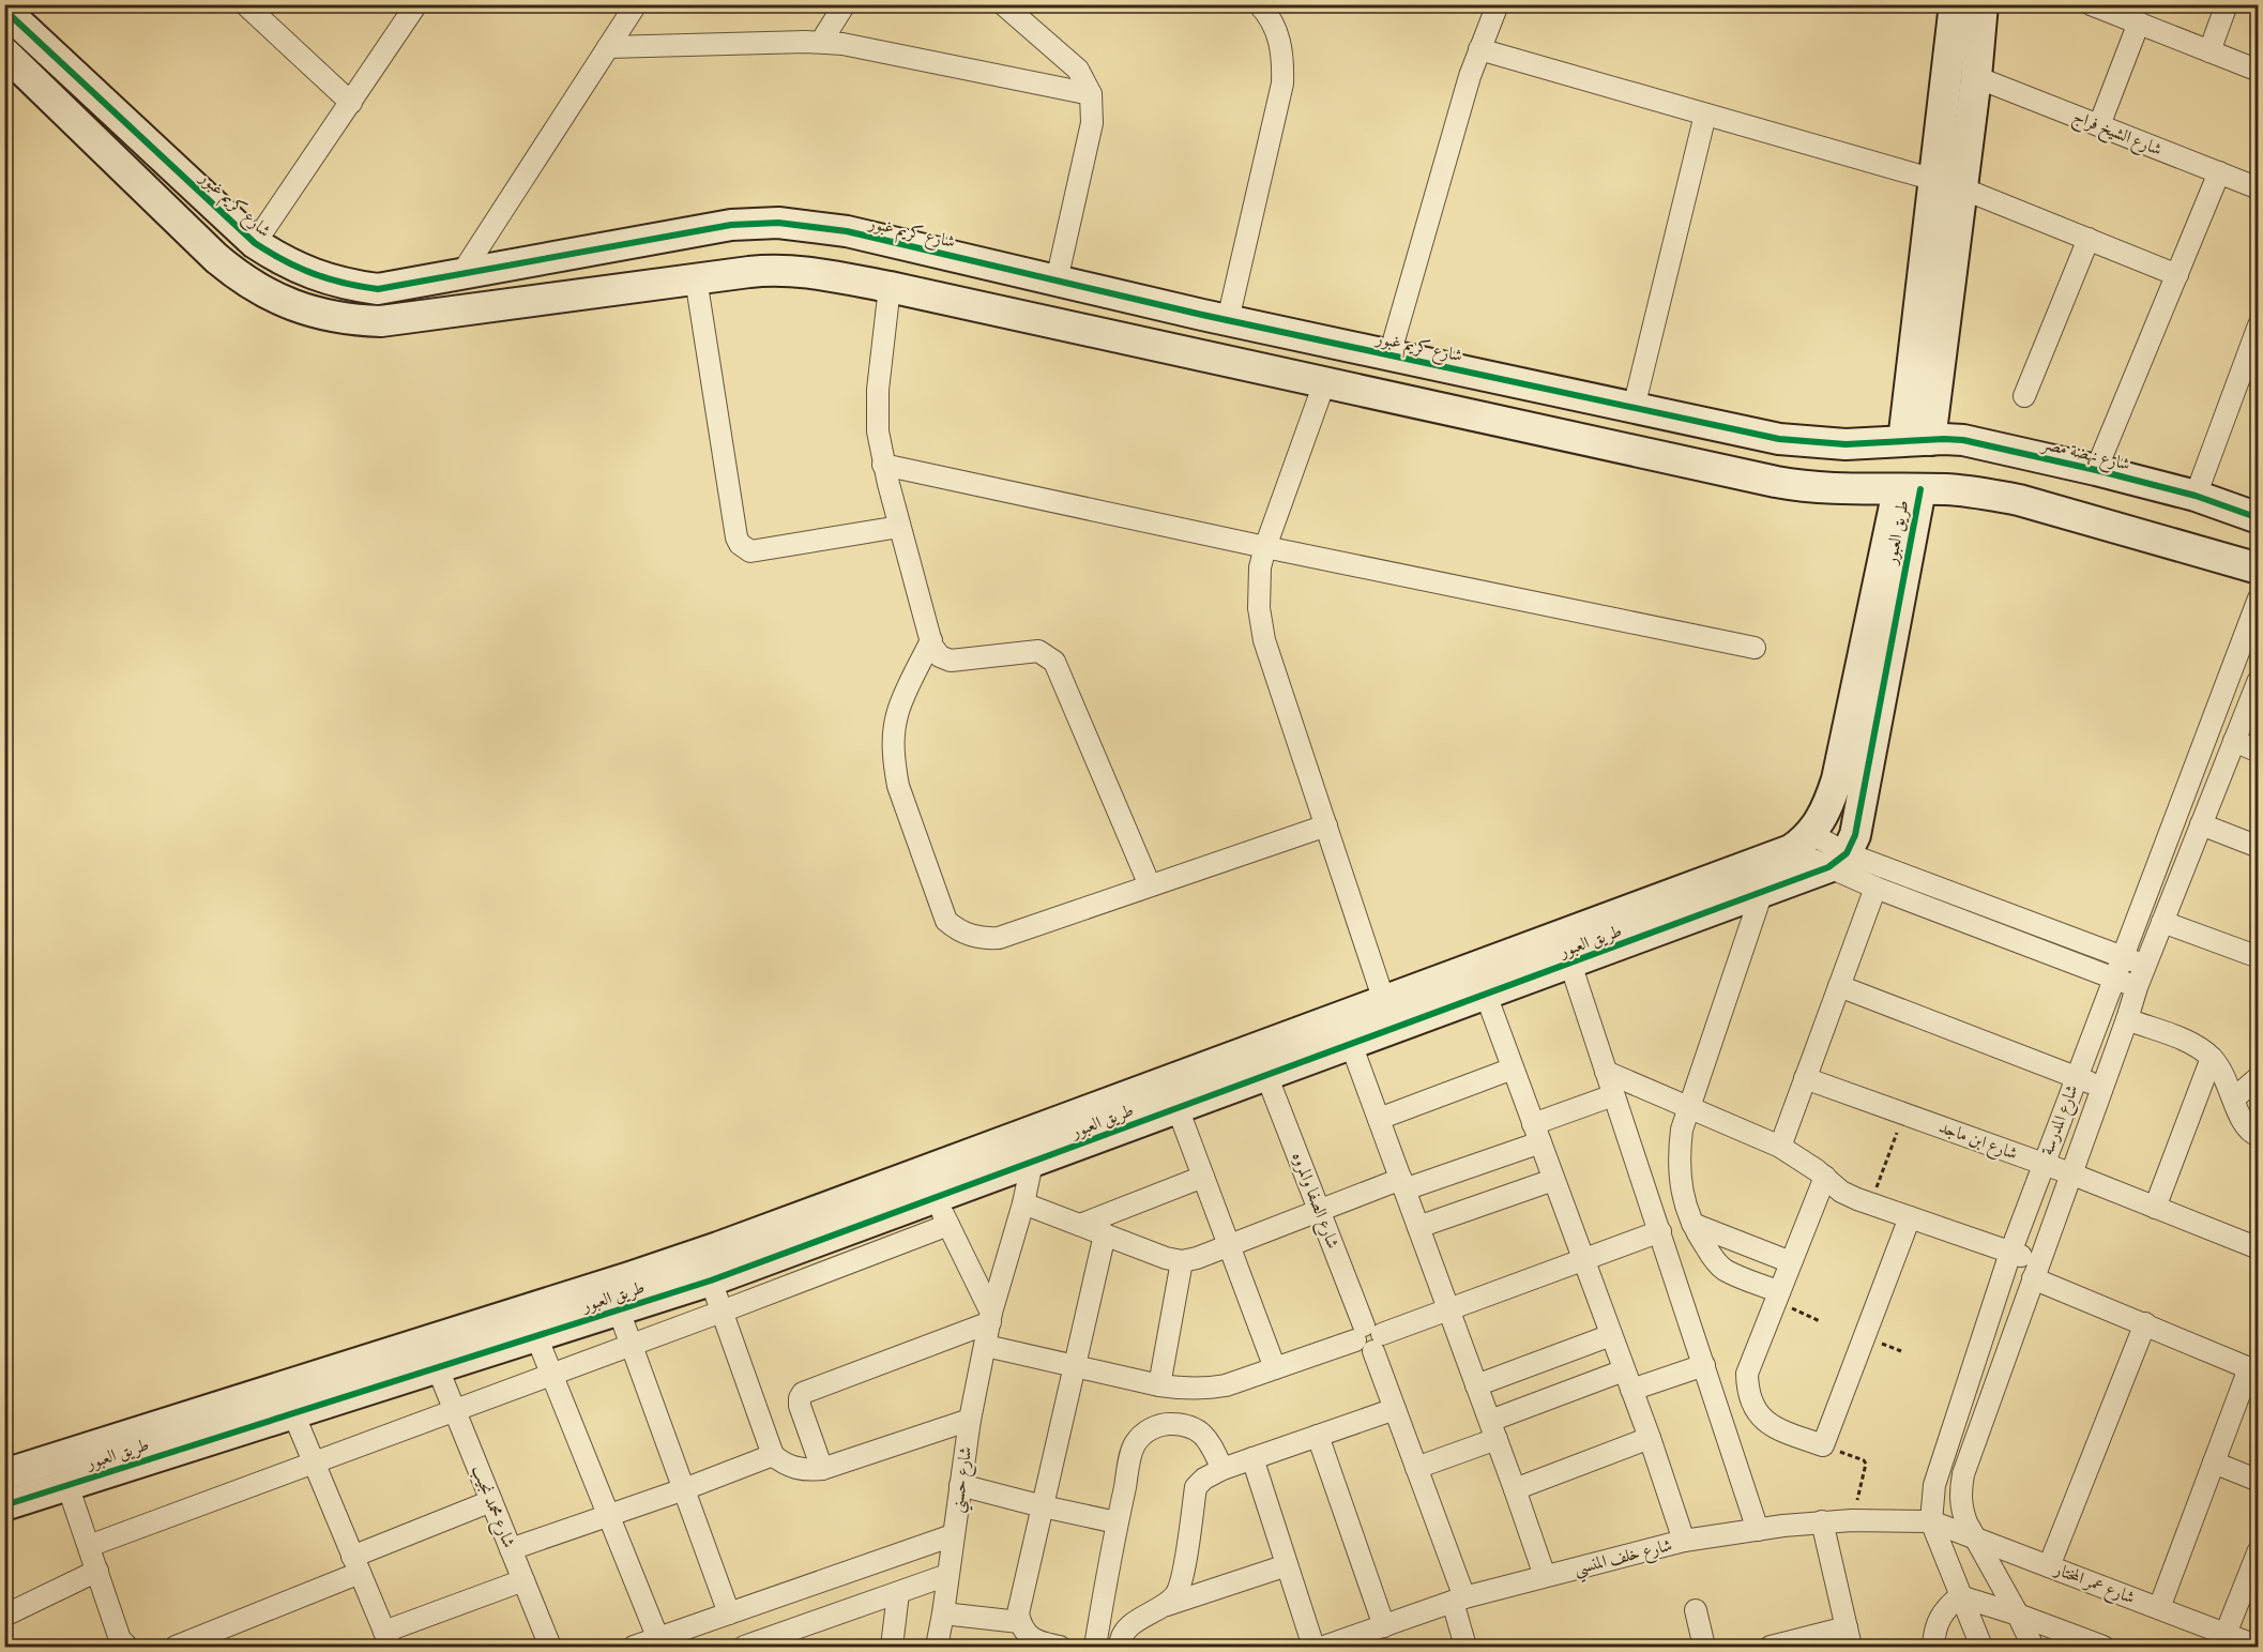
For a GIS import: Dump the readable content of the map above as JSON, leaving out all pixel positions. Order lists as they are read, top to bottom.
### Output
{
  "streets": {
    "street": [
      "شارع الشيخ فراج",
      "شارع كريم غبور",
      "شارع نهضة مصر",
      "طريق العبور",
      "شارع المدرسة",
      "شارع ابن ماجد",
      "شارع الصفا والمروه",
      "شارع حسني",
      "شارع محمد نجيب",
      "شارع خلف المنسي",
      "شارع عمر المختار"
    ]
  },
  "crossings": [
    ["شارع كريم غبور", "شارع نهضة مصر"],
    ["طريق العبور", "شارع الصفا والمروه"],
    ["طريق العبور", "شارع حسني"],
    ["طريق العبور", "شارع محمد نجيب"],
    ["شارع المدرسة", "شارع ابن ماجد"],
    ["شارع المدرسة", "شارع خلف المنسي"],
    ["شارع المدرسة", "شارع عمر المختار"],
    ["شارع الصفا والمروه", "شارع خلف المنسي"],
    ["شارع خلف المنسي", "شارع عمر المختار"]
  ]
}
